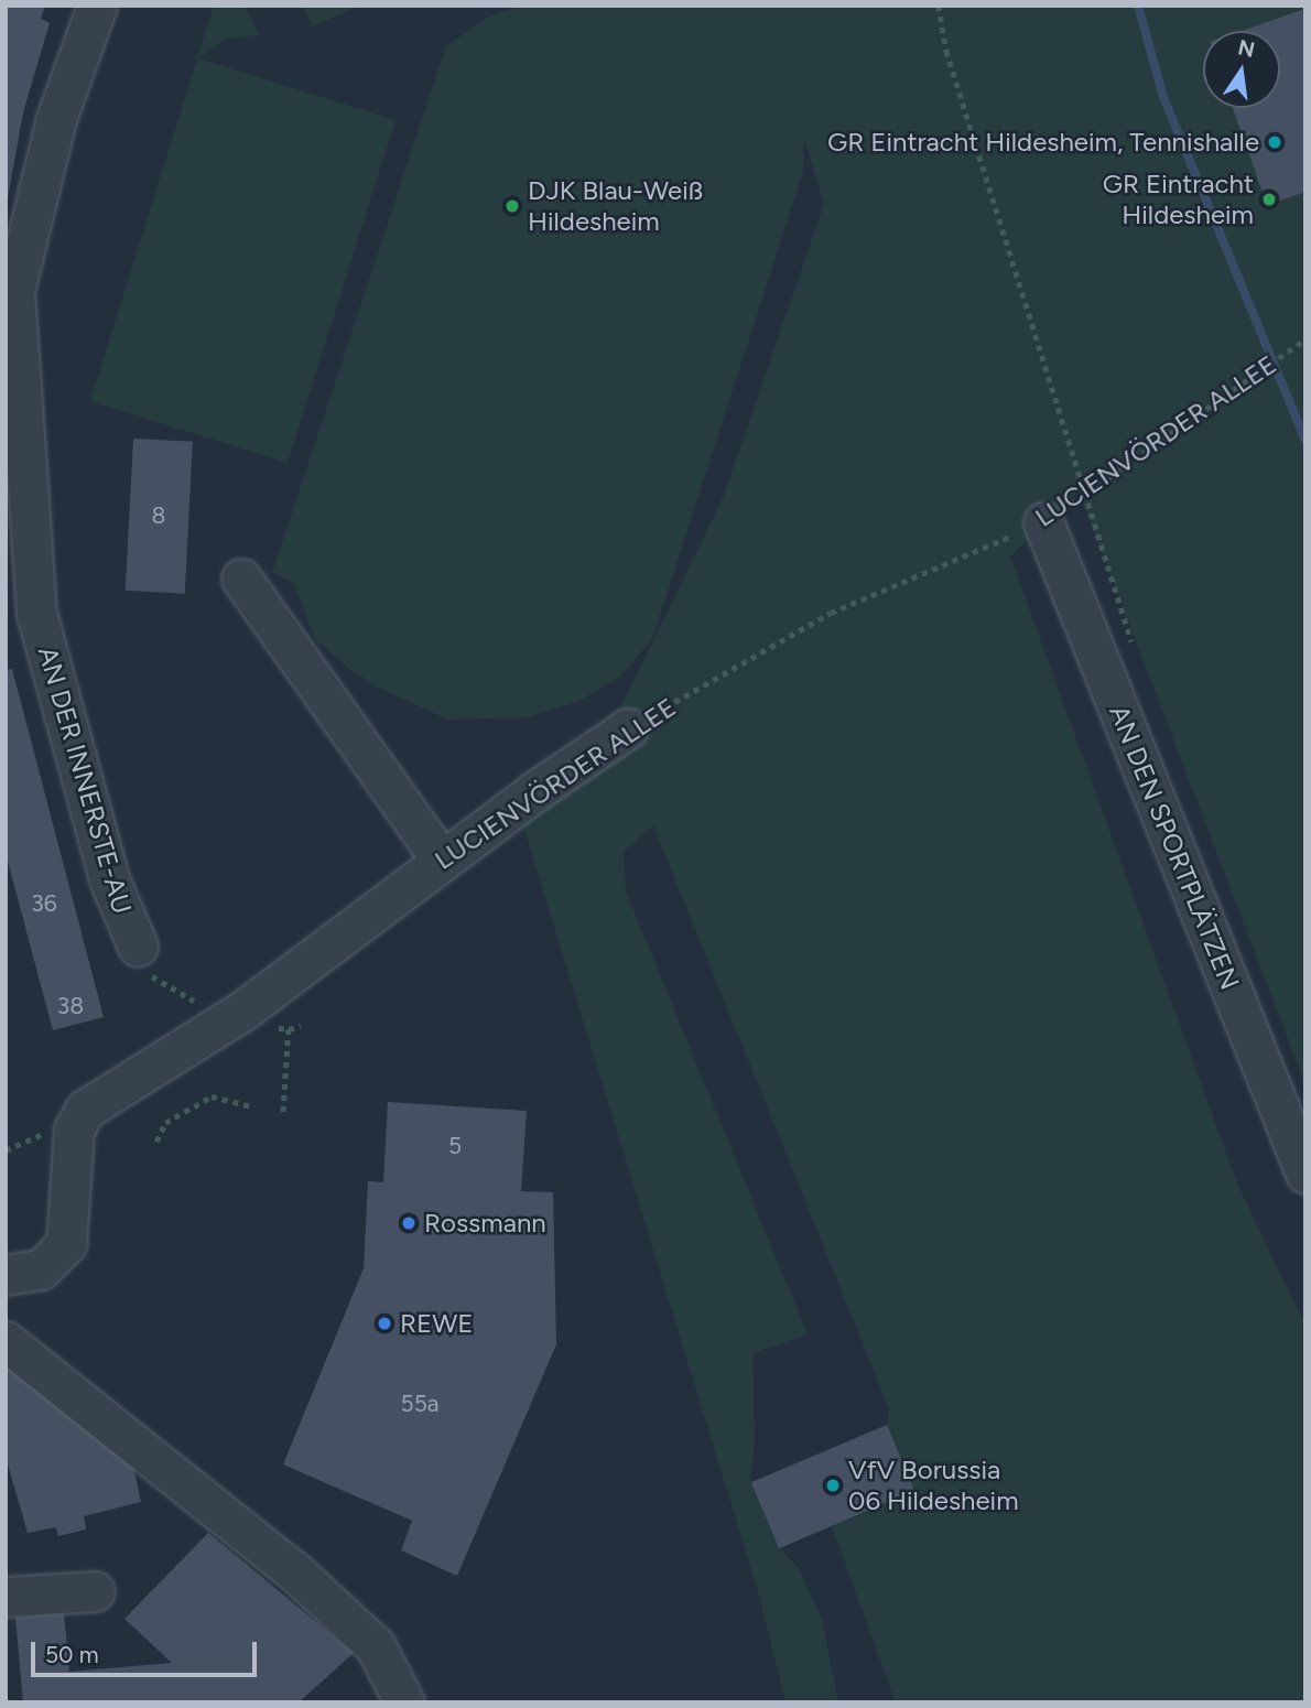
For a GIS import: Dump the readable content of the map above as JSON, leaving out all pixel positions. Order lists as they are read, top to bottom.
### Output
{
  "streets": {
    "street": ["LUCIENVÖRDER ALLEE", "AN DER INNERSTE-AU", "AN DEN SPORTPLÄTZEN"]
  },
  "crossings": [
    ["LUCIENVÖRDER ALLEE", "AN DEN SPORTPLÄTZEN"]
  ],
  "places": [
    "GR Eintracht Hildesheim, Tennishalle",
    "GR Eintracht Hildesheim",
    "DJK Blau-Weiß Hildesheim",
    "Rossmann",
    "REWE",
    "VfV Borussia 06 Hildesheim"
  ],
  "house_numbers": [
    "8",
    "36",
    "38",
    "5",
    "55a"
  ],
  "scale_bar": "50 m",
  "north": "top"
}
